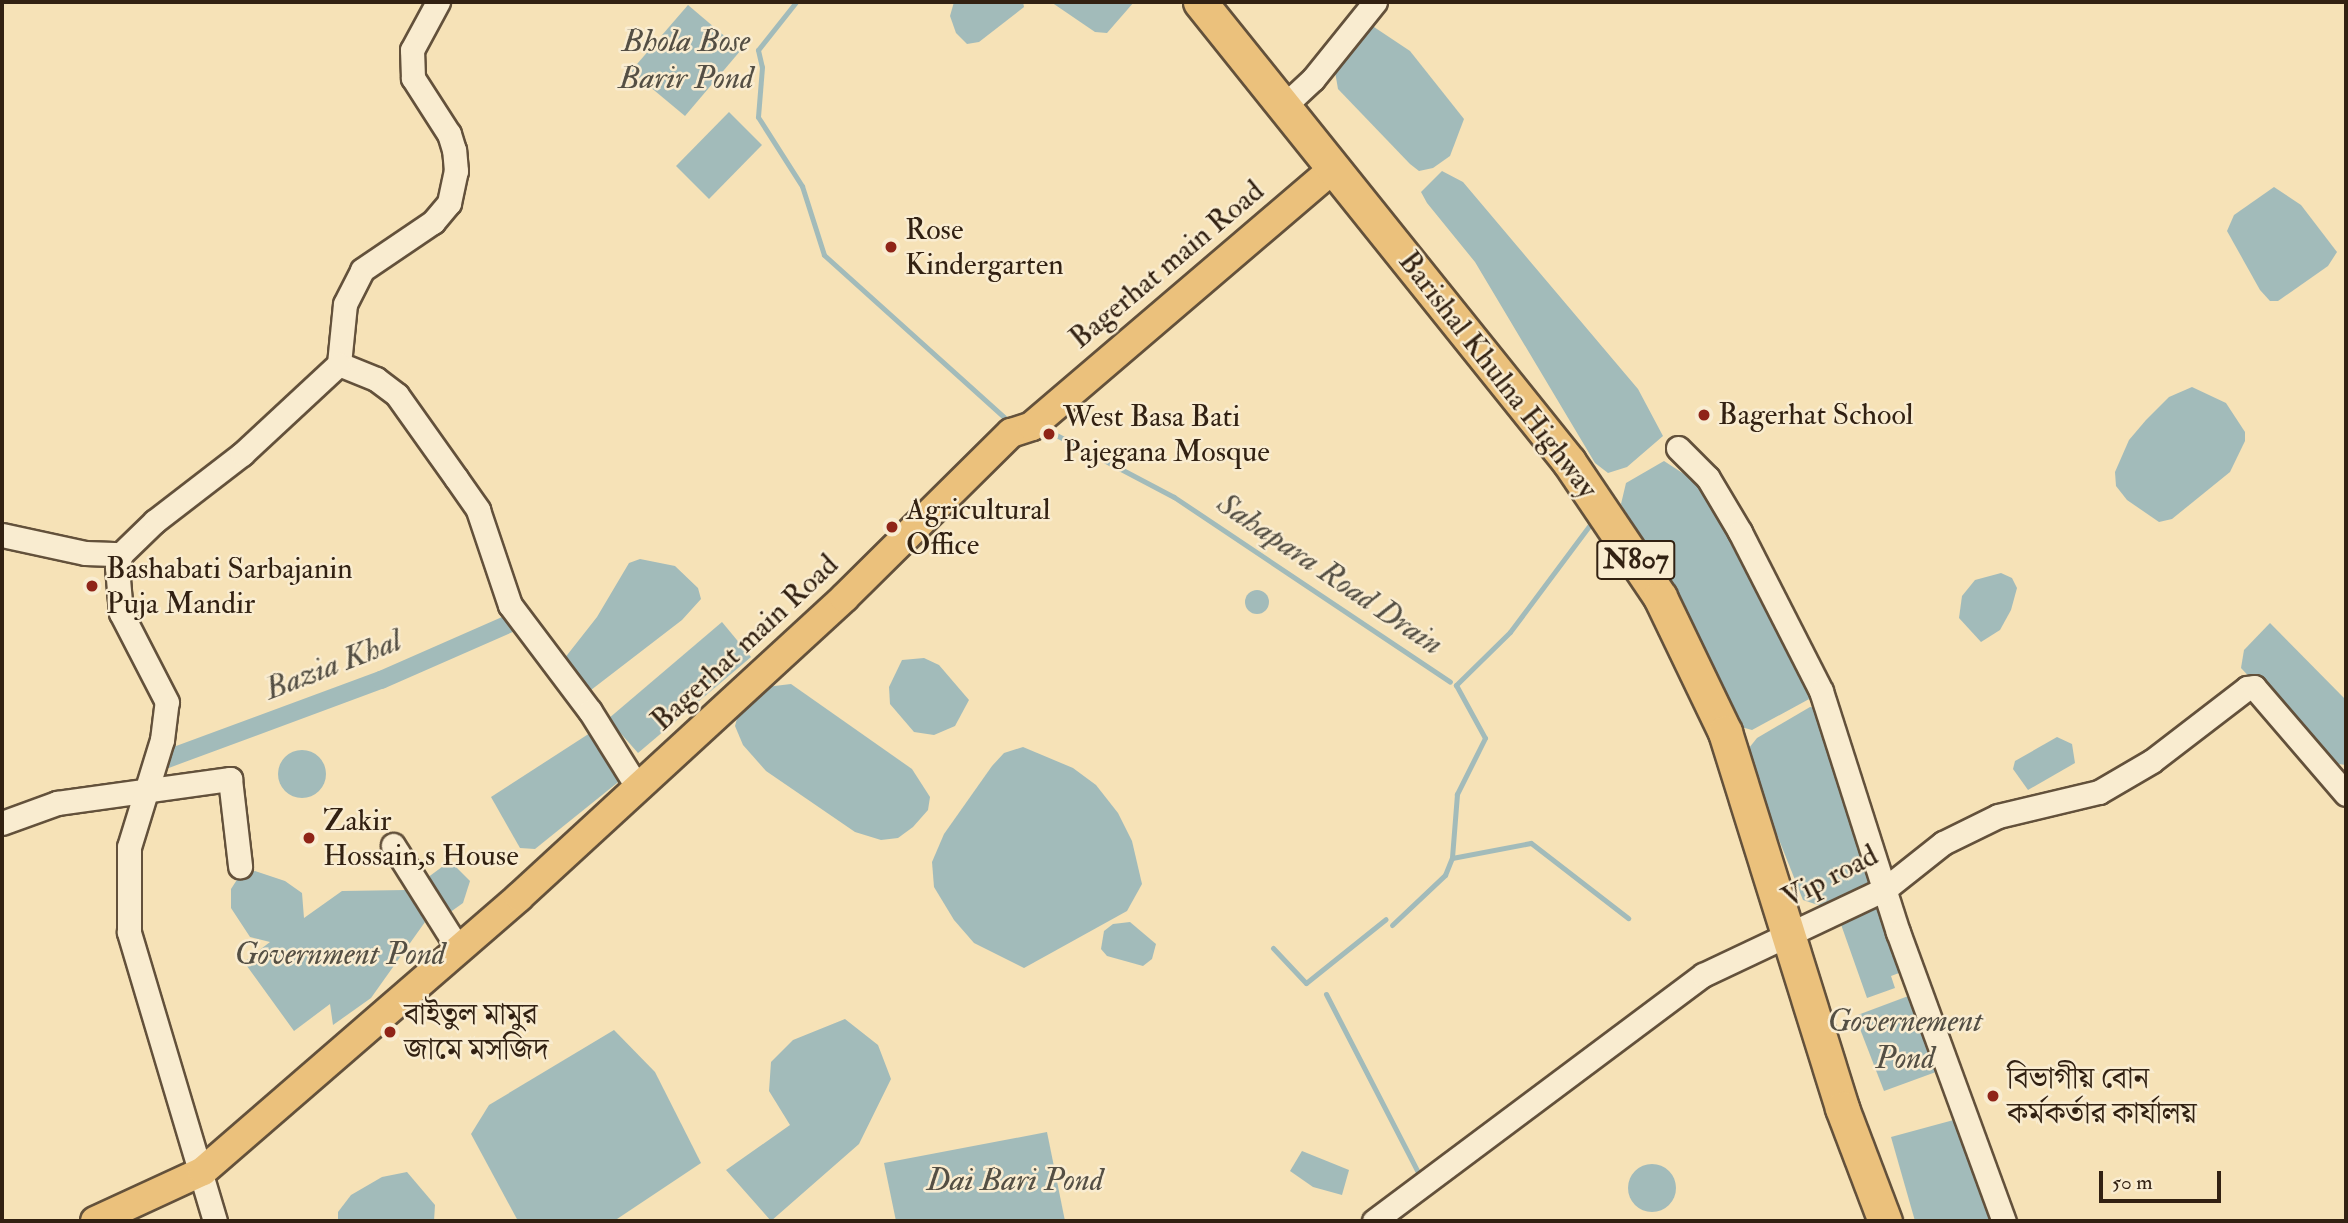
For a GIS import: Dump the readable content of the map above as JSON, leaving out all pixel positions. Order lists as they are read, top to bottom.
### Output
{
  "streets": {
    "highway": ["Barishal Khulna Highway", "N807"],
    "main road": ["Bagerhat main Road"],
    "street": ["Vip road"]
  },
  "crossings": [
    ["Bagerhat main Road", "Barishal Khulna Highway"],
    ["Barishal Khulna Highway", "Vip road"]
  ],
  "water": [
    "Bhola Bose Barir Pond",
    "Sahapara Road Drain",
    "Bazia Khal",
    "Government Pond",
    "Governement Pond",
    "Dai Bari Pond"
  ],
  "places": [
    "Rose Kindergarten",
    "Bagerhat School",
    "West Basa Bati Pajegana Mosque",
    "Agricultural Office",
    "Bashabati Sarbajanin Puja Mandir",
    "Zakir Hossain,s House",
    "বাইতুল মামুর জামে মসজিদ",
    "বিভাগীয় বোন কর্মকর্তার কার্যালয়"
  ],
  "scale_bar": "50 m"
}
